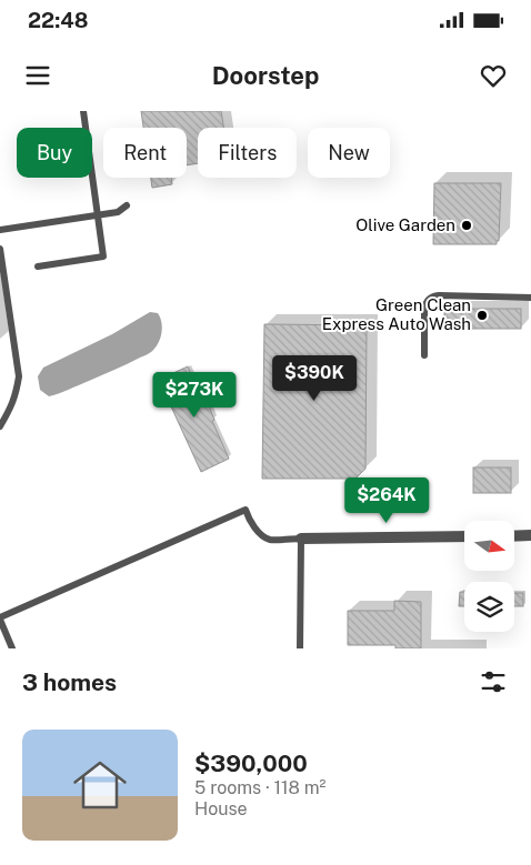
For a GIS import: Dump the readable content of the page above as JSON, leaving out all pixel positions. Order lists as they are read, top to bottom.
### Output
{
  "places": ["Olive Garden", "Green Clean Express Auto Wash"],
  "north": "right",
  "page": {
    "status": "22:48",
    "header": "Doorstep",
    "chip": [
      "Buy",
      "Rent",
      "Filters",
      "New"
    ],
    "price": ["$390K", "$273K", "$264K"],
    "heading": "3 homes",
    "list": [
      {
        "name": "$390,000",
        "note": "5 rooms · 118 m² · House"
      }
    ]
  }
}
